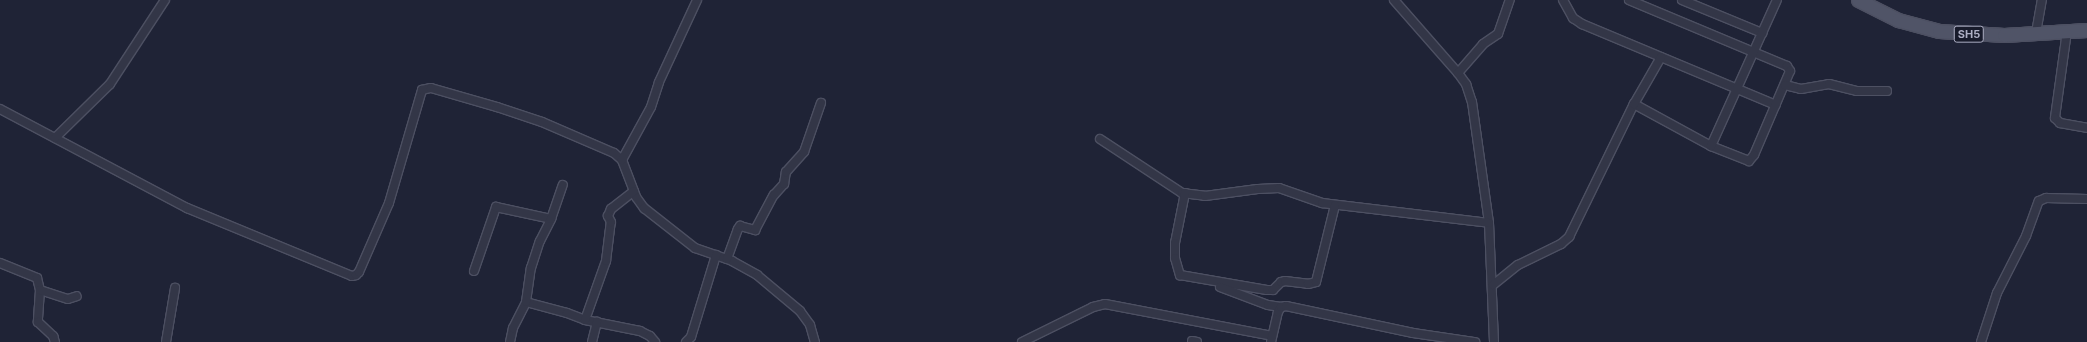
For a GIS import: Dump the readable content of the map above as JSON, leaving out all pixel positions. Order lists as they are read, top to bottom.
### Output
{
  "streets": {
    "main road": ["SH5"]
  }
}
